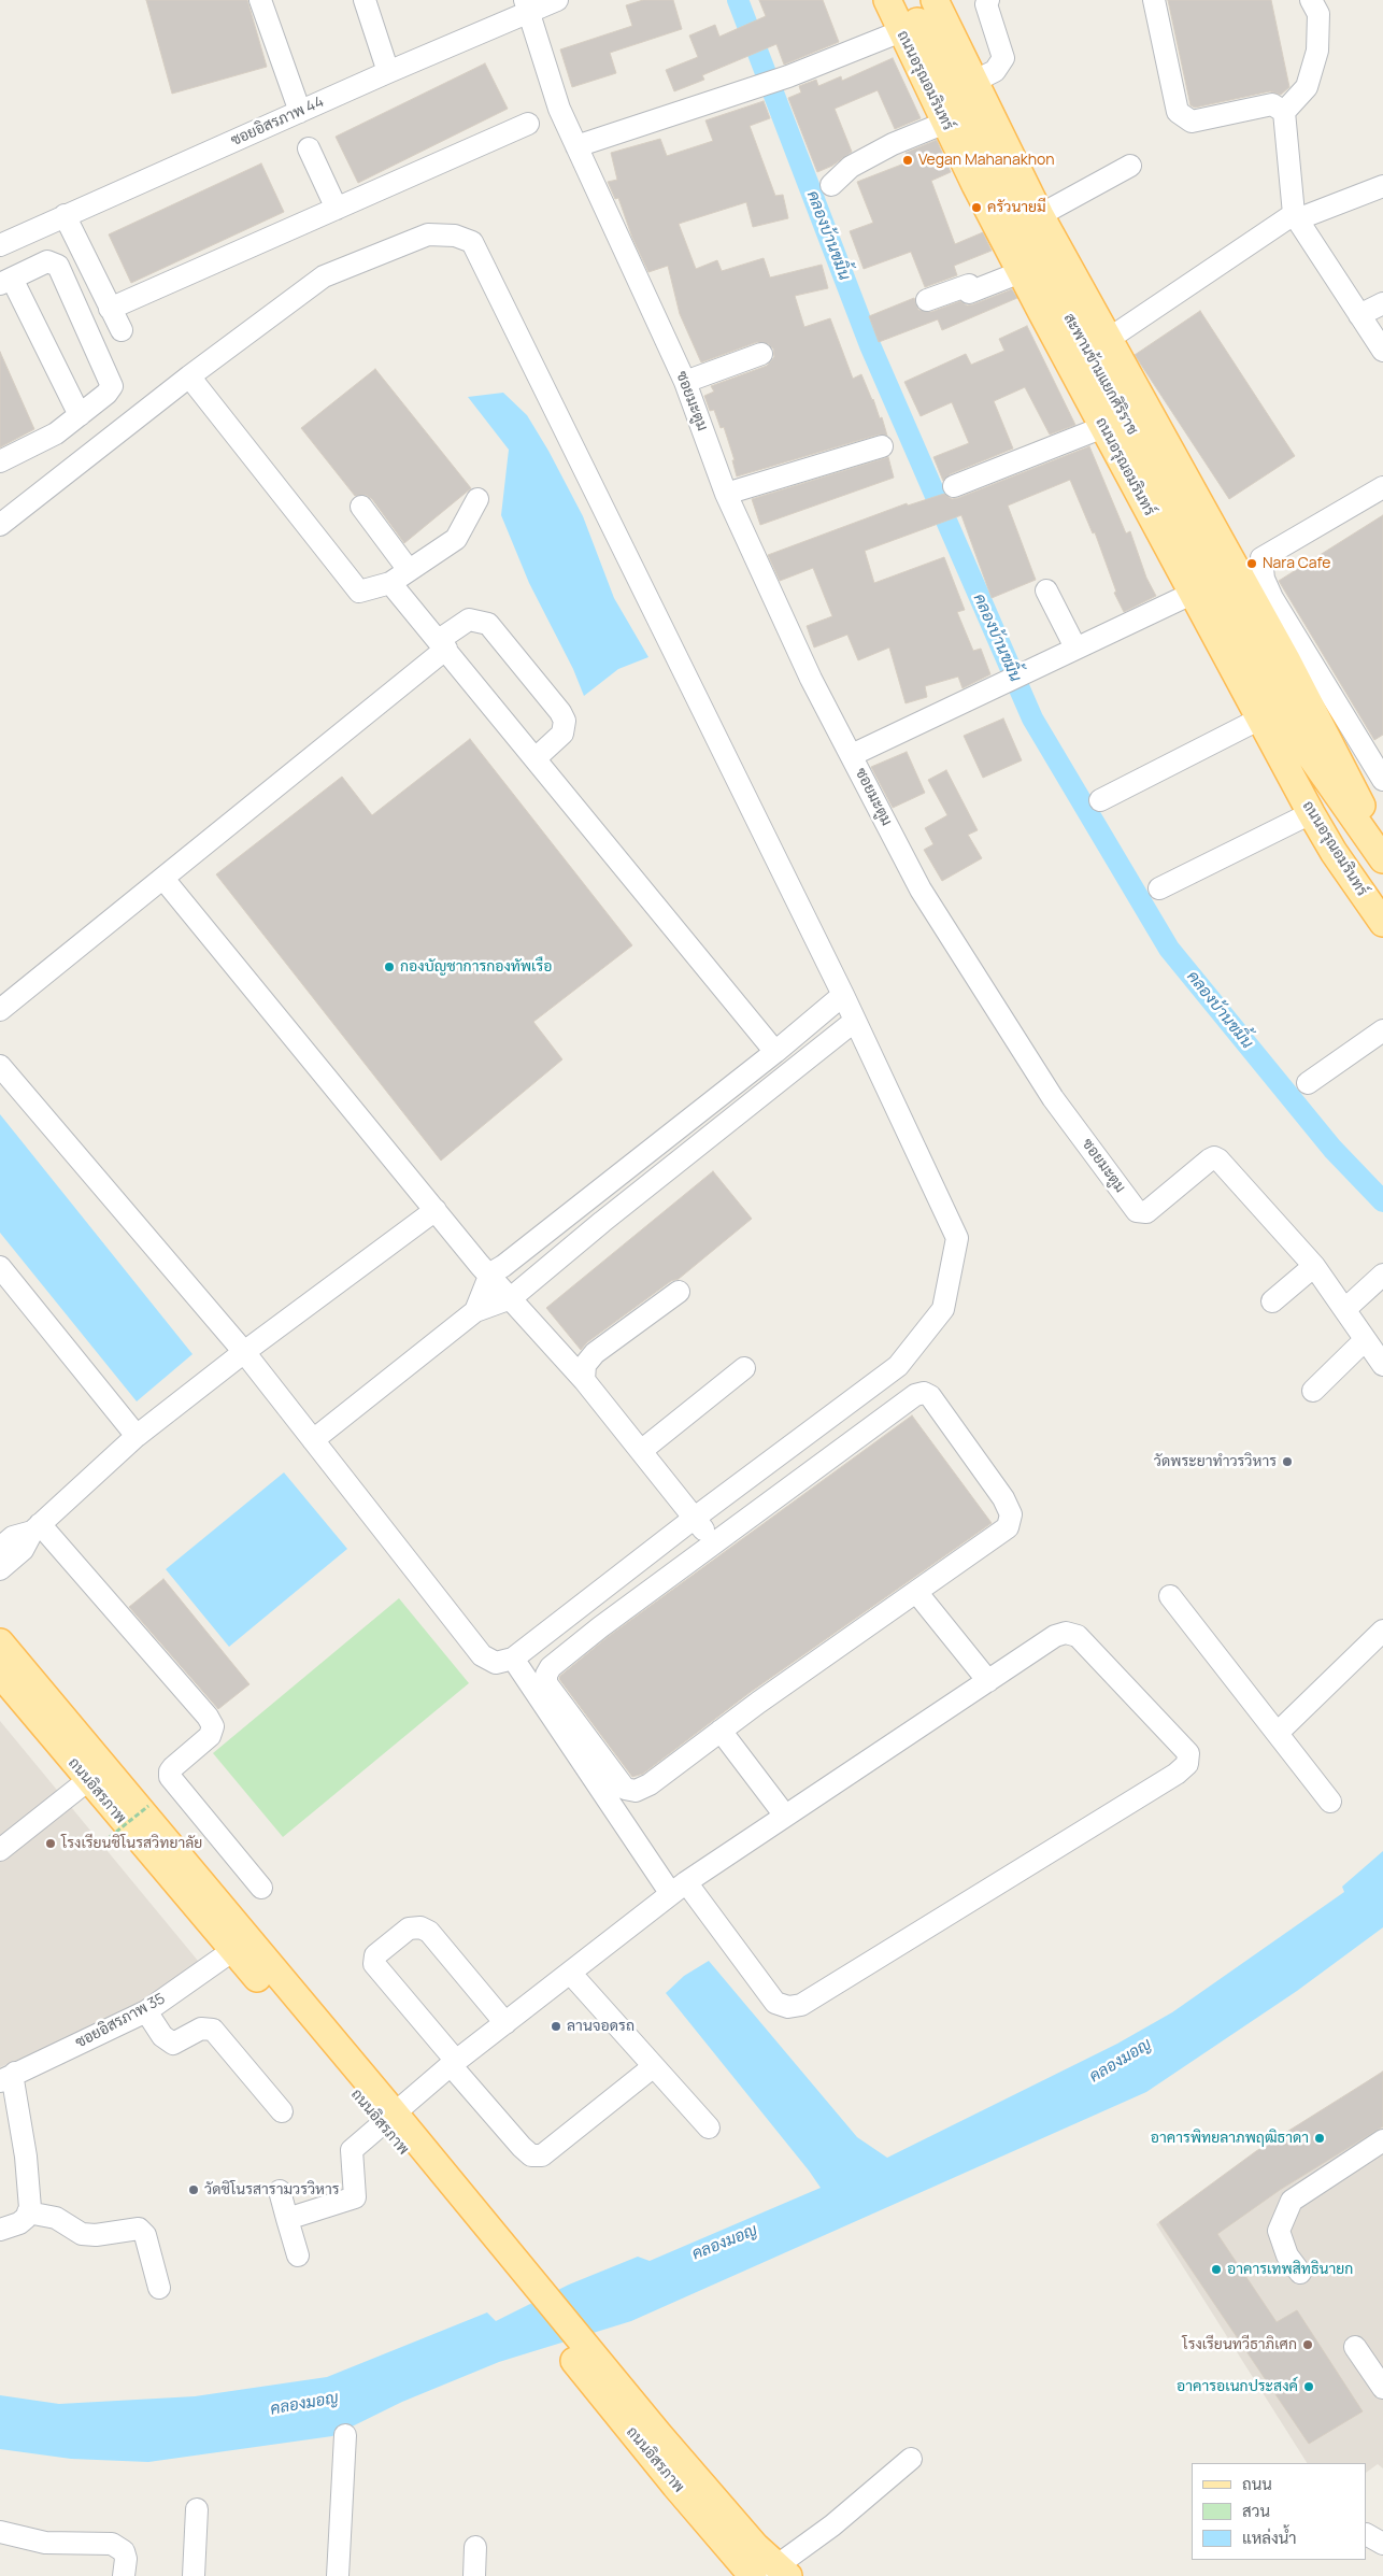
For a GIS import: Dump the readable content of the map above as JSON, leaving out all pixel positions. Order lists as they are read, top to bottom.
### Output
{
  "streets": {
    "main road": ["ถนนอรุณอมรินทร์", "สะพานข้ามแยกศิริราช", "ถนนอิสรภาพ"],
    "street": ["ซอยอิสรภาพ 44", "ซอยมะตูม", "ซอยอิสรภาพ 35"]
  },
  "crossings": [
    ["ถนนอรุณอมรินทร์", "สะพานข้ามแยกศิริราช"],
    ["ซอยอิสรภาพ 44", "ซอยมะตูม"],
    ["ถนนอิสรภาพ", "ซอยอิสรภาพ 35"]
  ],
  "water": ["คลองบ้านขมิ้น", "คลองมอญ"],
  "places": [
    "Vegan Mahanakhon",
    "ครัวนายมี",
    "Nara Cafe",
    "กองบัญชาการกองทัพเรือ",
    "วัดพระยาทําวรวิหาร",
    "โรงเรียนชิโนรสวิทยาลัย",
    "ลานจอดรถ",
    "อาคารพิทยลาภพฤฒิธาดา",
    "วัดชิโนรสารามวรวิหาร",
    "อาคารเทพสิทธินายก",
    "โรงเรียนทวีธาภิเศก",
    "อาคารอเนกประสงค์"
  ],
  "legend": ["ถนน", "สวน", "แหล่งน้ำ"]
}
